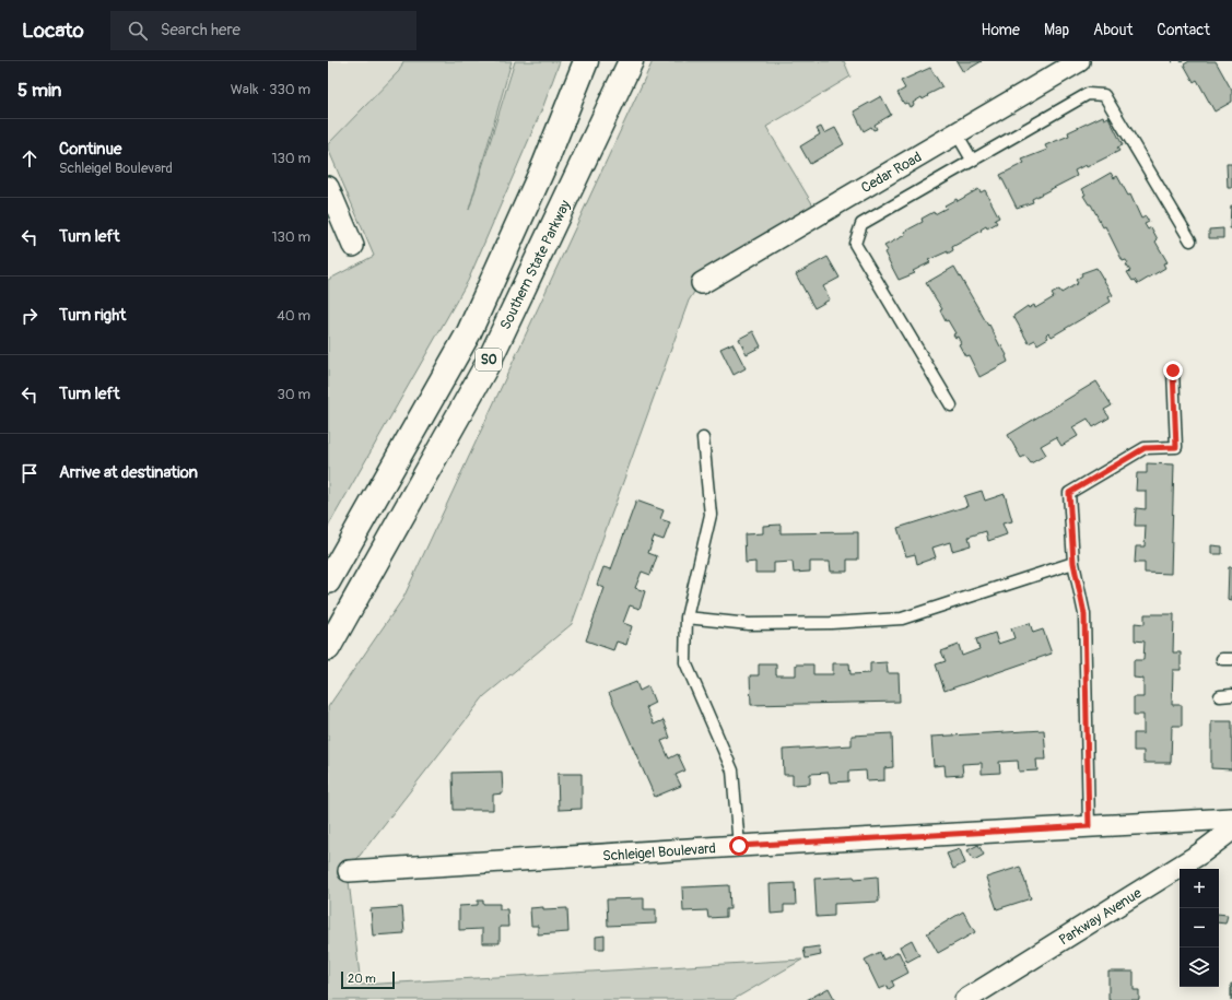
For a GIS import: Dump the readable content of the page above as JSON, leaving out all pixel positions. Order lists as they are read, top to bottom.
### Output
{
  "streets": {
    "highway": ["Southern State Parkway", "SO"],
    "street": ["Cedar Road", "Schleigel Boulevard", "Parkway Avenue"]
  },
  "scale_bar": "20 m",
  "page": {
    "header": "Locato",
    "search": "Search here",
    "nav": [
      "Home",
      "Map",
      "About",
      "Contact"
    ],
    "heading": ["5 min", "Walk · 330 m"],
    "list": [
      ["Continue", "Schleigel Boulevard", "130 m"],
      ["Turn left", "130 m"],
      ["Turn right", "40 m"],
      ["Turn left", "30 m"],
      "Arrive at destination"
    ],
    "map_buttons": ["+", "−"],
    "scale": "20 m"
  }
}
